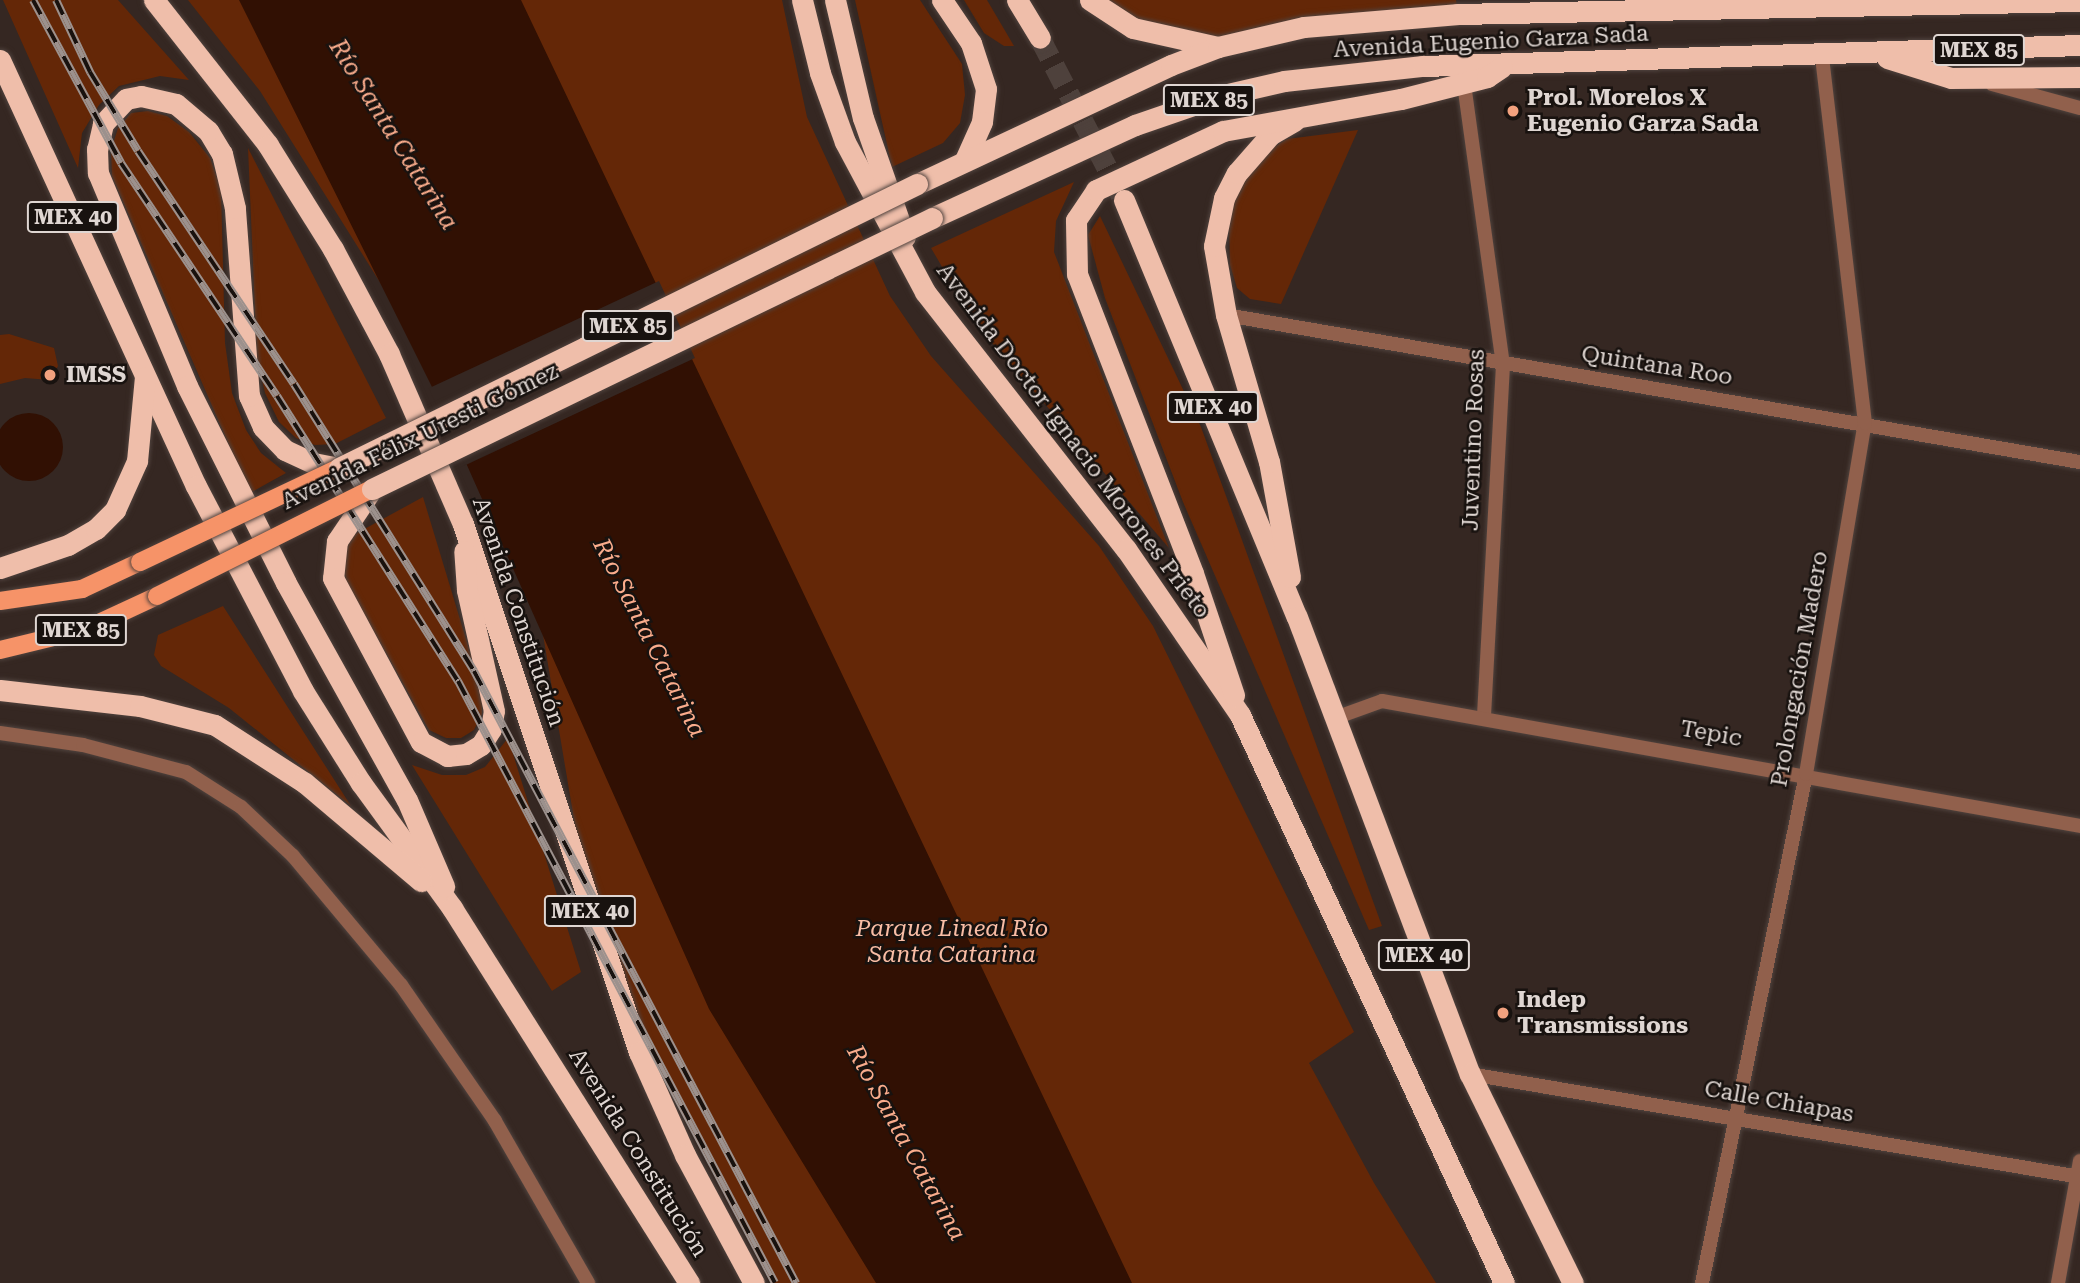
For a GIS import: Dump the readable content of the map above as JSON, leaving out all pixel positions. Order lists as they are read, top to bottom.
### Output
{
  "streets": {
    "highway": [
      "Avenida Eugenio Garza Sada",
      "MEX 85",
      "MEX 40",
      "Avenida Félix Uresti Gómez",
      "Avenida Doctor Ignacio Morones Prieto",
      "Avenida Constitución"
    ],
    "street": [
      "Quintana Roo",
      "Juventino Rosas",
      "Prolongación Madero",
      "Tepic",
      "Calle Chiapas"
    ]
  },
  "crossings": [
    ["Avenida Eugenio Garza Sada", "Avenida Félix Uresti Gómez"],
    ["Avenida Eugenio Garza Sada", "Prolongación Madero"],
    ["MEX 40", "Tepic"],
    ["MEX 40", "Calle Chiapas"],
    ["Quintana Roo", "Juventino Rosas"],
    ["Quintana Roo", "Prolongación Madero"],
    ["Juventino Rosas", "Tepic"],
    ["Prolongación Madero", "Tepic"],
    ["Prolongación Madero", "Calle Chiapas"]
  ],
  "water": ["Río Santa Catarina"],
  "parks": ["Parque Lineal Río Santa Catarina"],
  "places": ["Prol. Morelos X Eugenio Garza Sada", "IMSS", "Indep Transmissions"]
}
